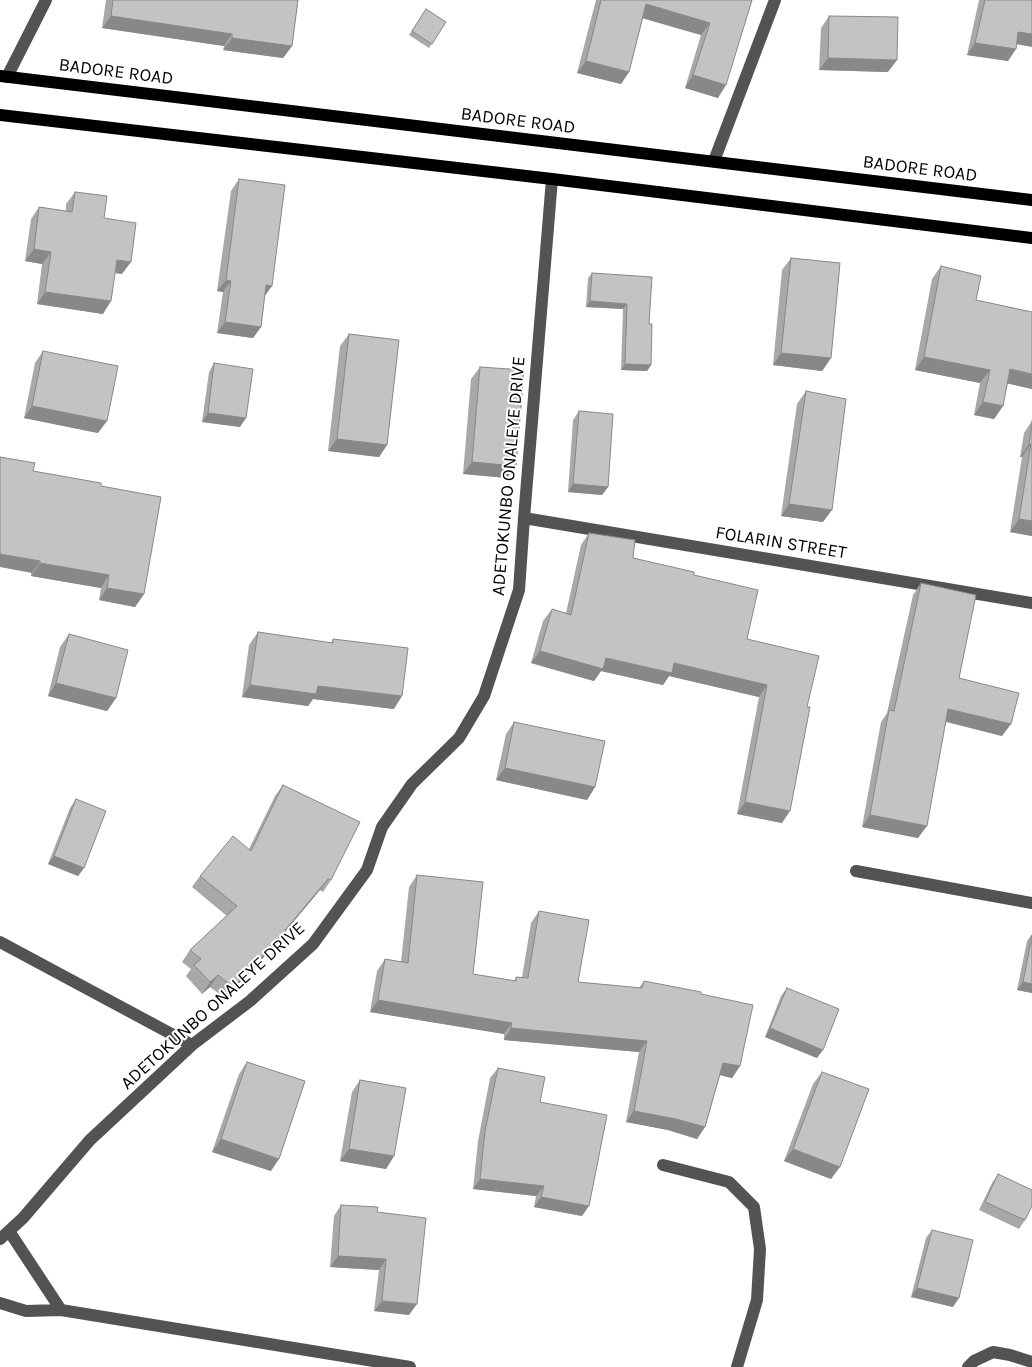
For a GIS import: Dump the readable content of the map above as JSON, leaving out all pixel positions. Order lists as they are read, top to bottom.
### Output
{
  "streets": {
    "main road": ["BADORE ROAD"],
    "street": ["ADETOKUNBO ONALEYE DRIVE", "FOLARIN STREET"]
  },
  "crossings": [
    ["ADETOKUNBO ONALEYE DRIVE", "FOLARIN STREET"]
  ]
}
